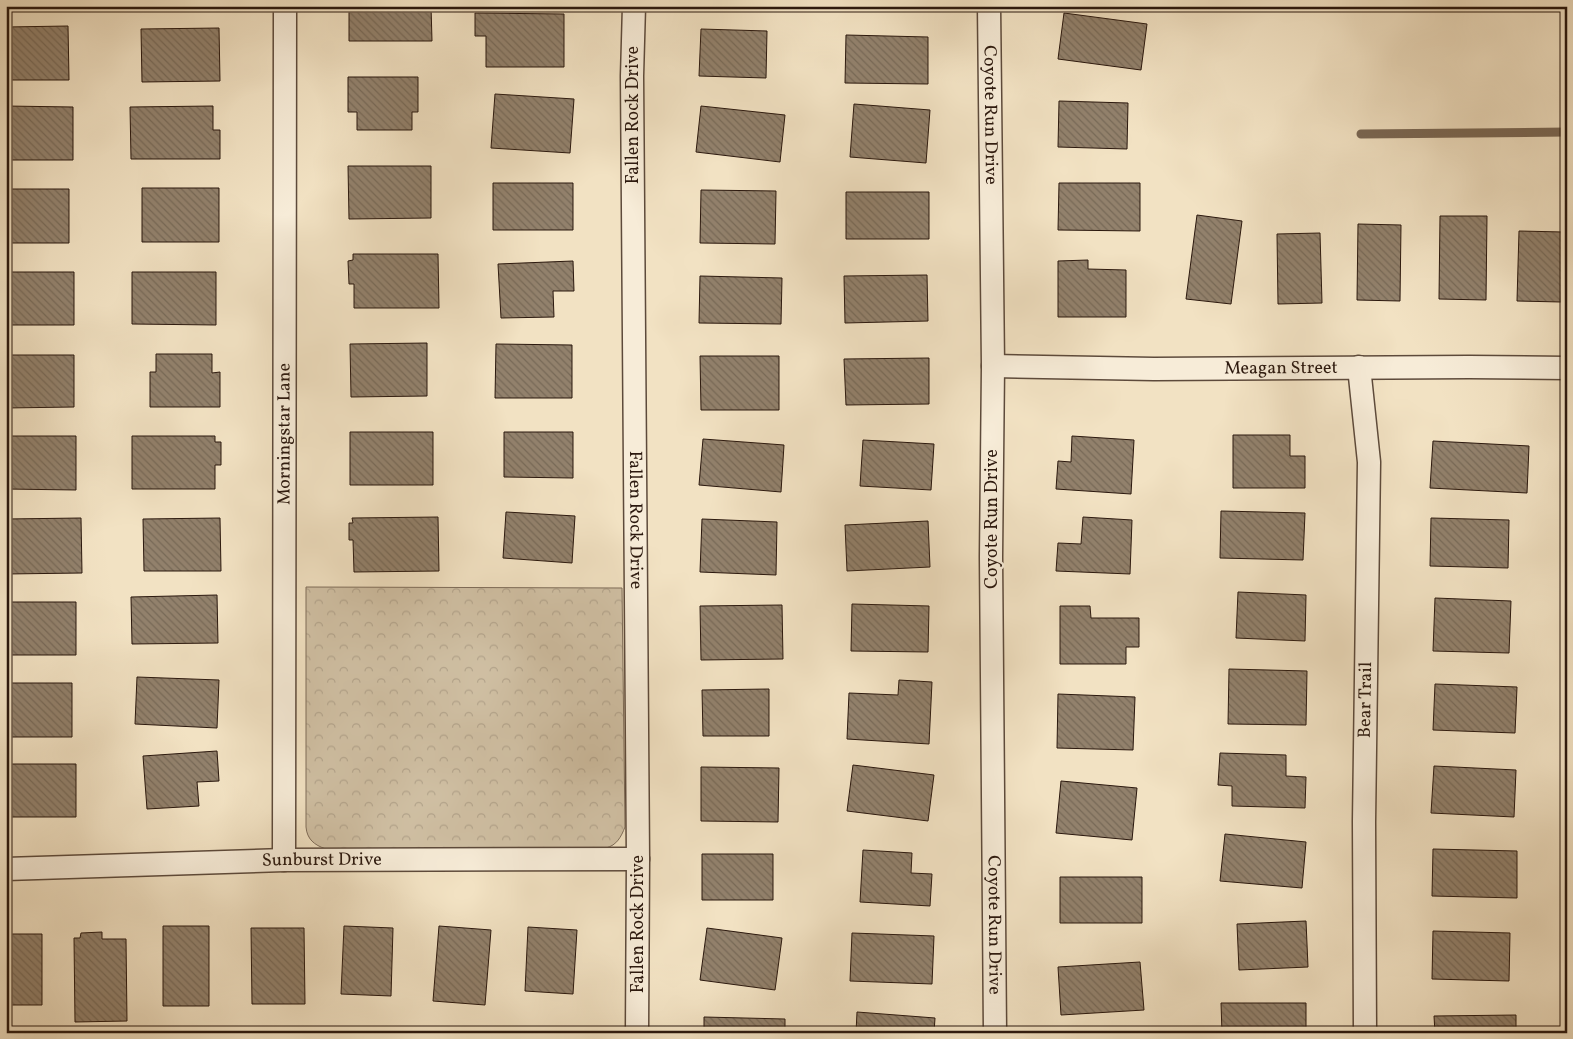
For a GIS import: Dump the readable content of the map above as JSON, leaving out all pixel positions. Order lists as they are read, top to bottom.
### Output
{
  "streets": {
    "street": [
      "Fallen Rock Drive",
      "Coyote Run Drive",
      "Meagan Street",
      "Morningstar Lane",
      "Bear Trail",
      "Sunburst Drive"
    ]
  },
  "crossings": [
    ["Fallen Rock Drive", "Sunburst Drive"],
    ["Coyote Run Drive", "Meagan Street"],
    ["Meagan Street", "Bear Trail"],
    ["Morningstar Lane", "Sunburst Drive"]
  ]
}
